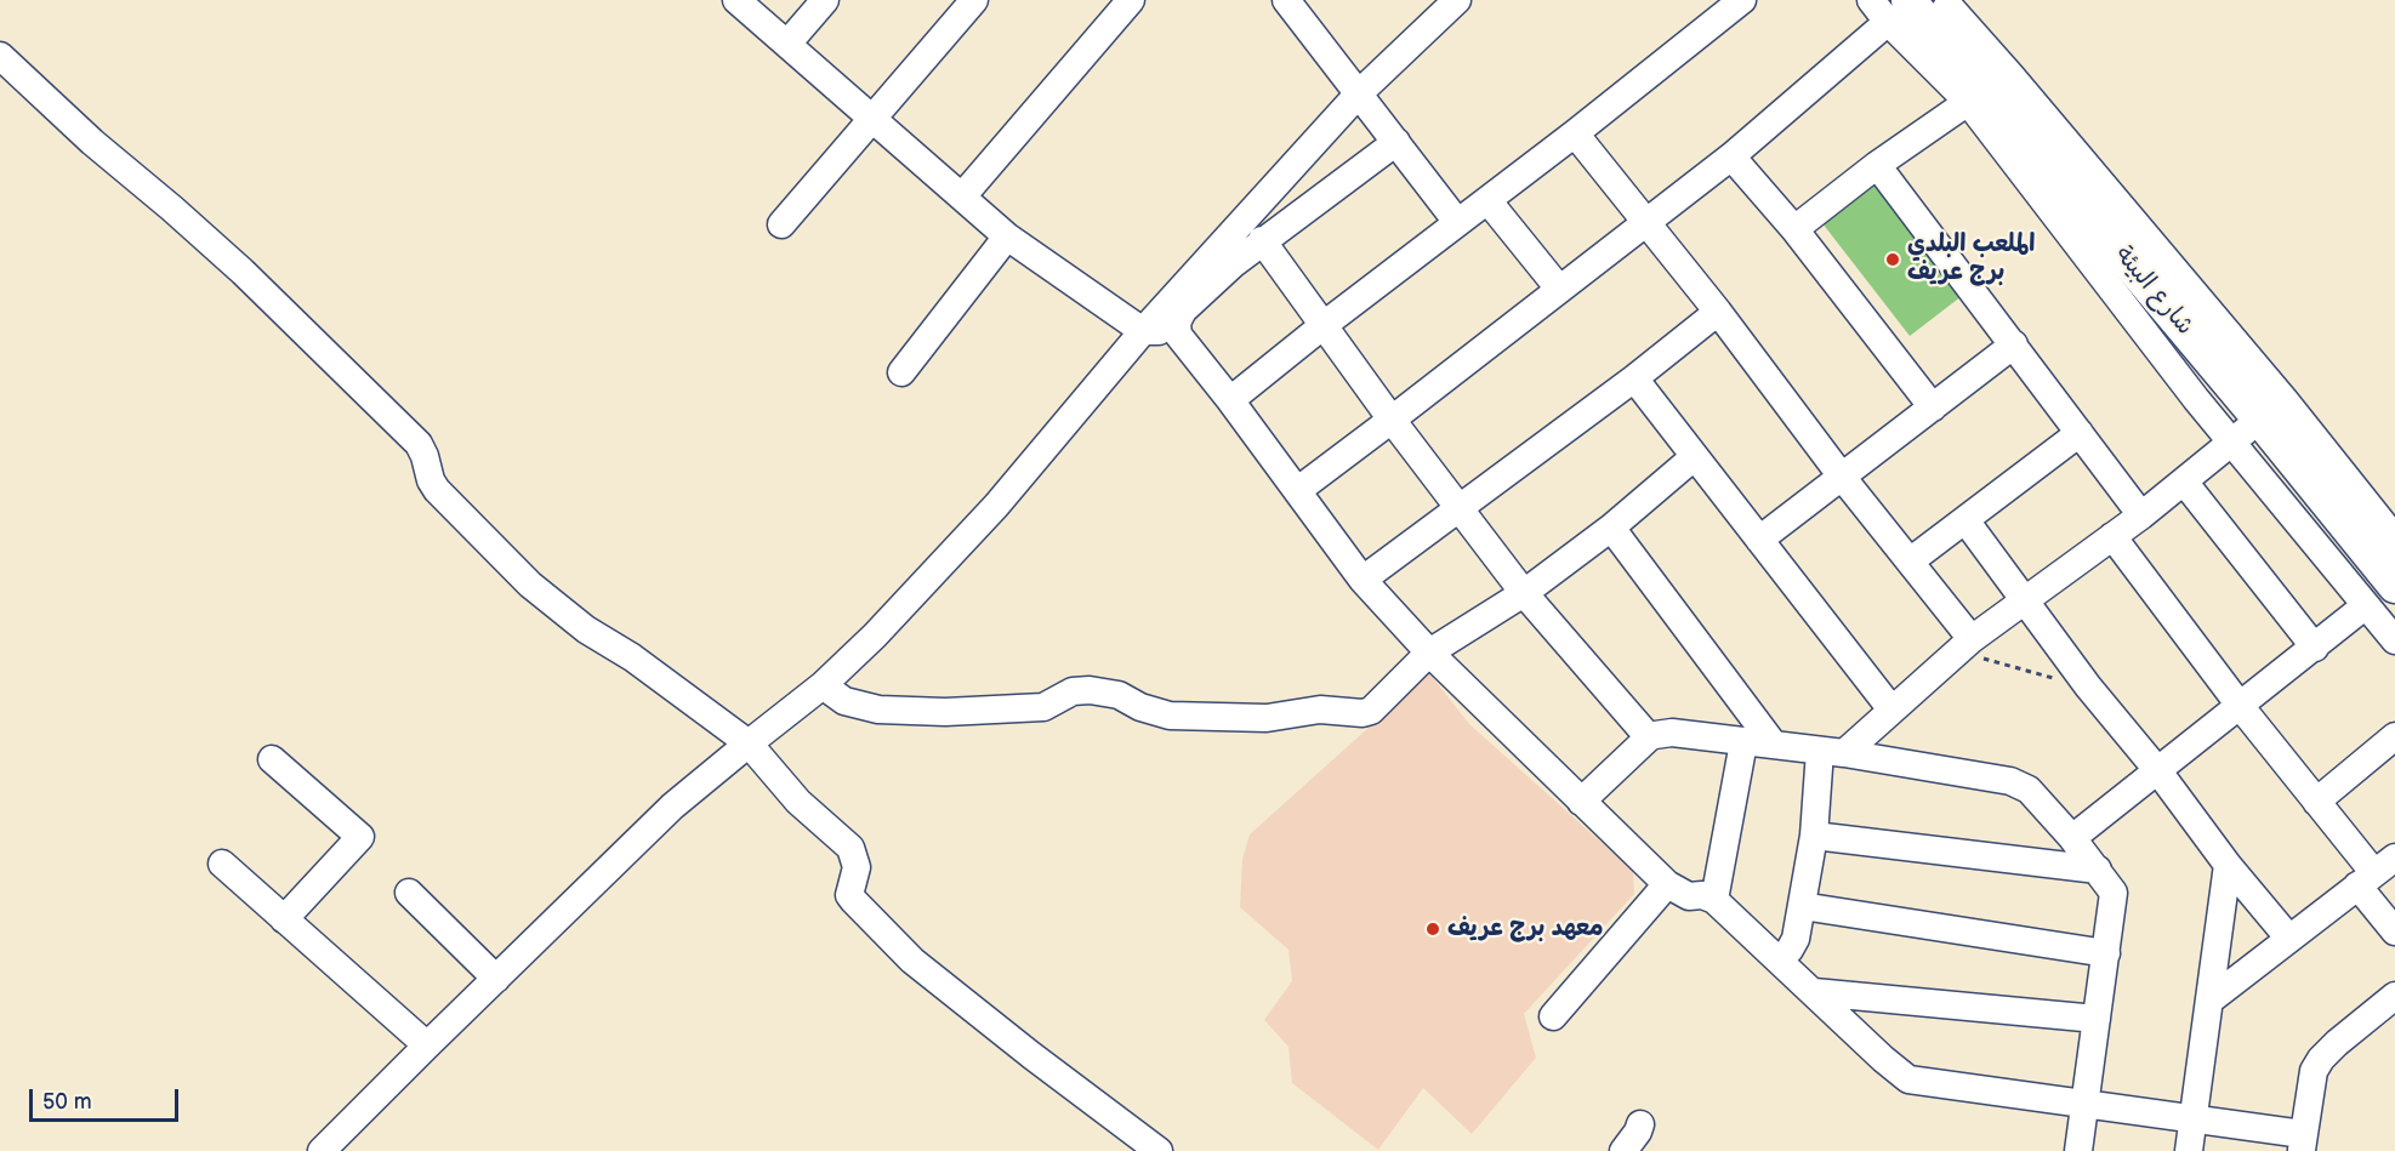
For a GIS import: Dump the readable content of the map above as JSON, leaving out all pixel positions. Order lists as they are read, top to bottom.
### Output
{
  "streets": {
    "main road": ["شارع البيئة"]
  },
  "places": ["الملعب البلدي برج عريف", "معهد برج عريف"],
  "scale_bar": "50 m"
}
